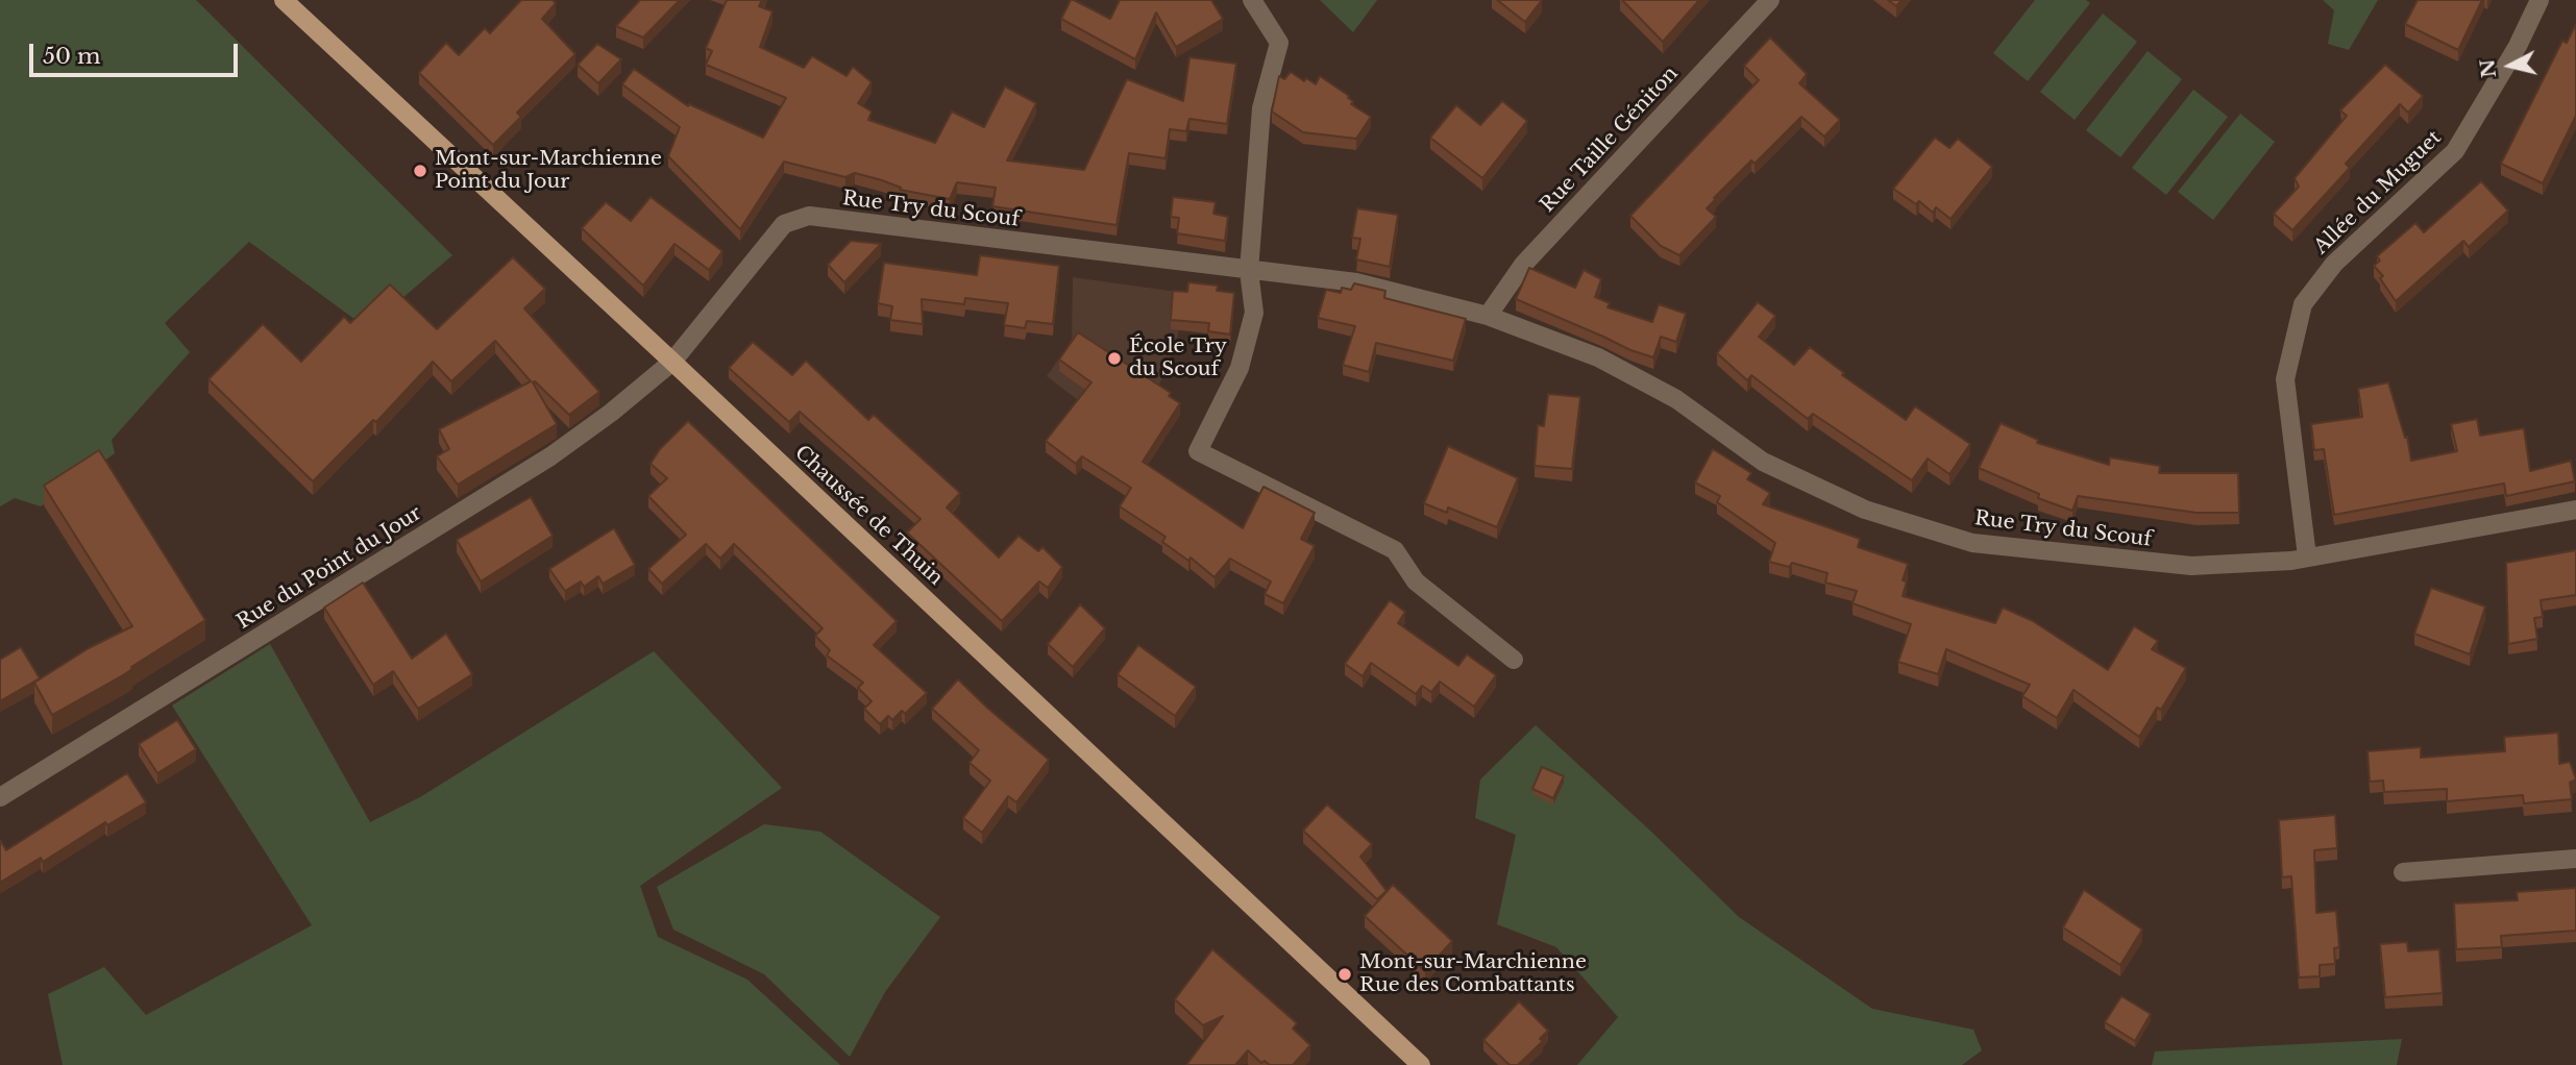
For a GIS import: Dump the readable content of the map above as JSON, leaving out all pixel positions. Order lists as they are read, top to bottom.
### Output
{
  "streets": {
    "main road": ["Chaussée de Thuin"],
    "street": [
      "Rue Taille Géniton",
      "Allée du Muguet",
      "Rue Try du Scouf",
      "Rue du Point du Jour"
    ]
  },
  "crossings": [
    ["Rue Taille Géniton", "Rue Try du Scouf"],
    ["Allée du Muguet", "Rue Try du Scouf"],
    ["Rue Try du Scouf", "Chaussée de Thuin"],
    ["Rue Try du Scouf", "Rue du Point du Jour"],
    ["Chaussée de Thuin", "Rue du Point du Jour"]
  ],
  "places": ["Mont-sur-Marchienne Point du Jour", "École Try du Scouf", "Mont-sur-Marchienne Rue des Combattants"],
  "scale_bar": "50 m",
  "north": "left"
}
